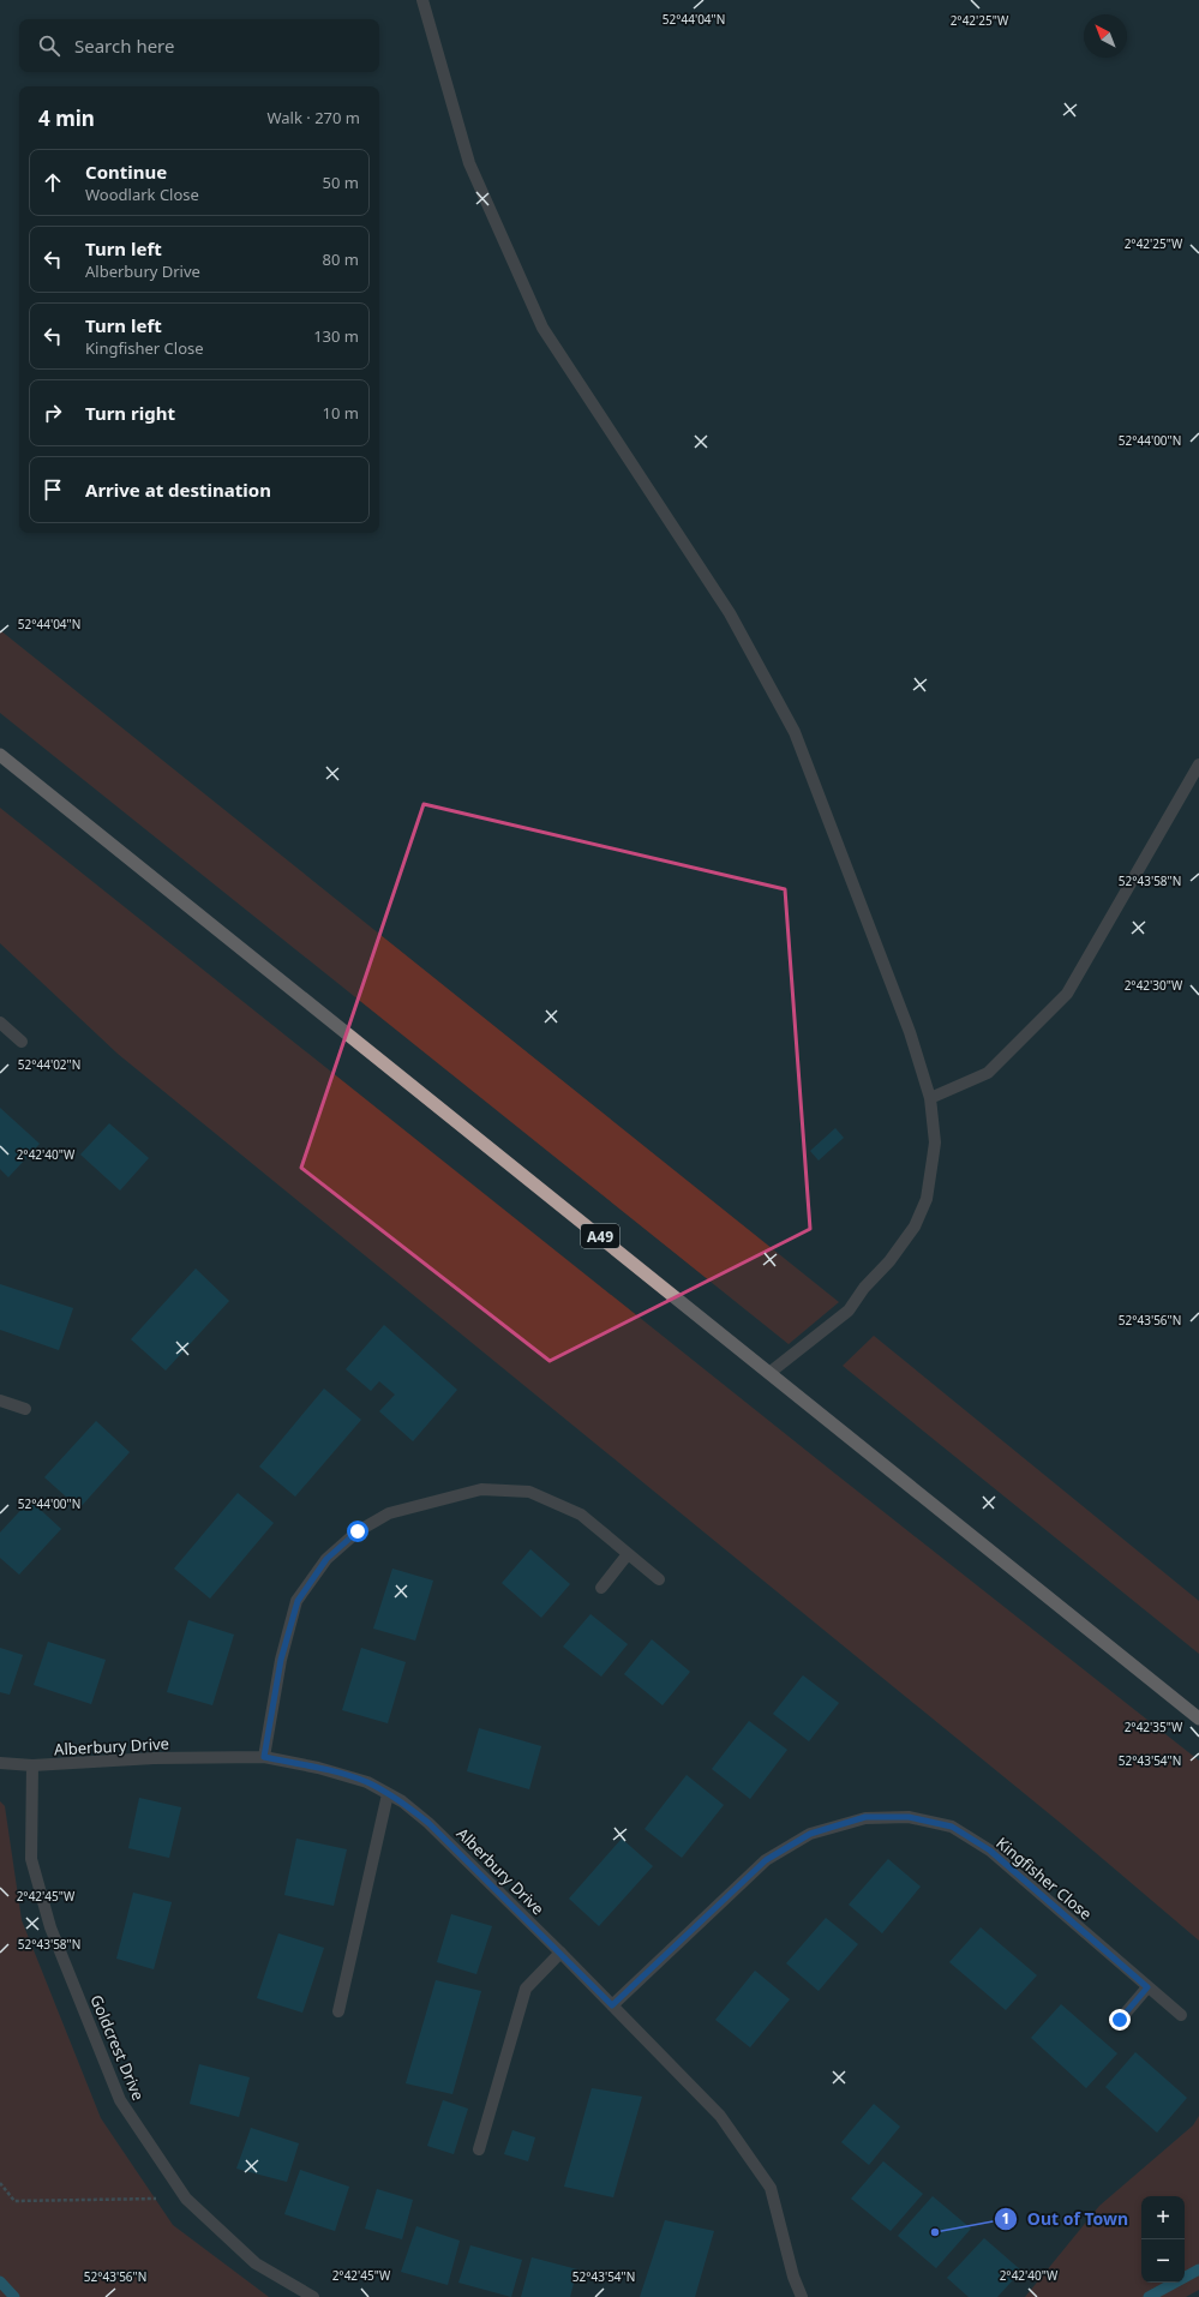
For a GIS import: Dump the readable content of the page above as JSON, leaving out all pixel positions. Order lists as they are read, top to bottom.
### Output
{
  "streets": {
    "highway": ["A49"],
    "street": ["Alberbury Drive", "Kingfisher Close", "Goldcrest Drive"]
  },
  "crossings": [
    ["Alberbury Drive", "Kingfisher Close"],
    ["Alberbury Drive", "Goldcrest Drive"]
  ],
  "places": ["Out of Town"],
  "north": "top left",
  "page": {
    "search": "Search here",
    "heading": ["4 min", "Walk · 270 m"],
    "list": [
      ["Continue", "Woodlark Close", "50 m"],
      ["Turn left", "Alberbury Drive", "80 m"],
      ["Turn left", "Kingfisher Close", "130 m"],
      ["Turn right", "10 m"],
      "Arrive at destination"
    ],
    "map_buttons": ["+", "−"]
  },
  "coordinates": [
    "52°44'04\"N",
    "2°42'25\"W",
    "52°44'00\"N",
    "52°43'58\"N",
    "2°42'30\"W",
    "52°44'02\"N",
    "2°42'40\"W",
    "52°43'56\"N",
    "2°42'35\"W",
    "52°43'54\"N",
    "2°42'45\"W"
  ]
}
